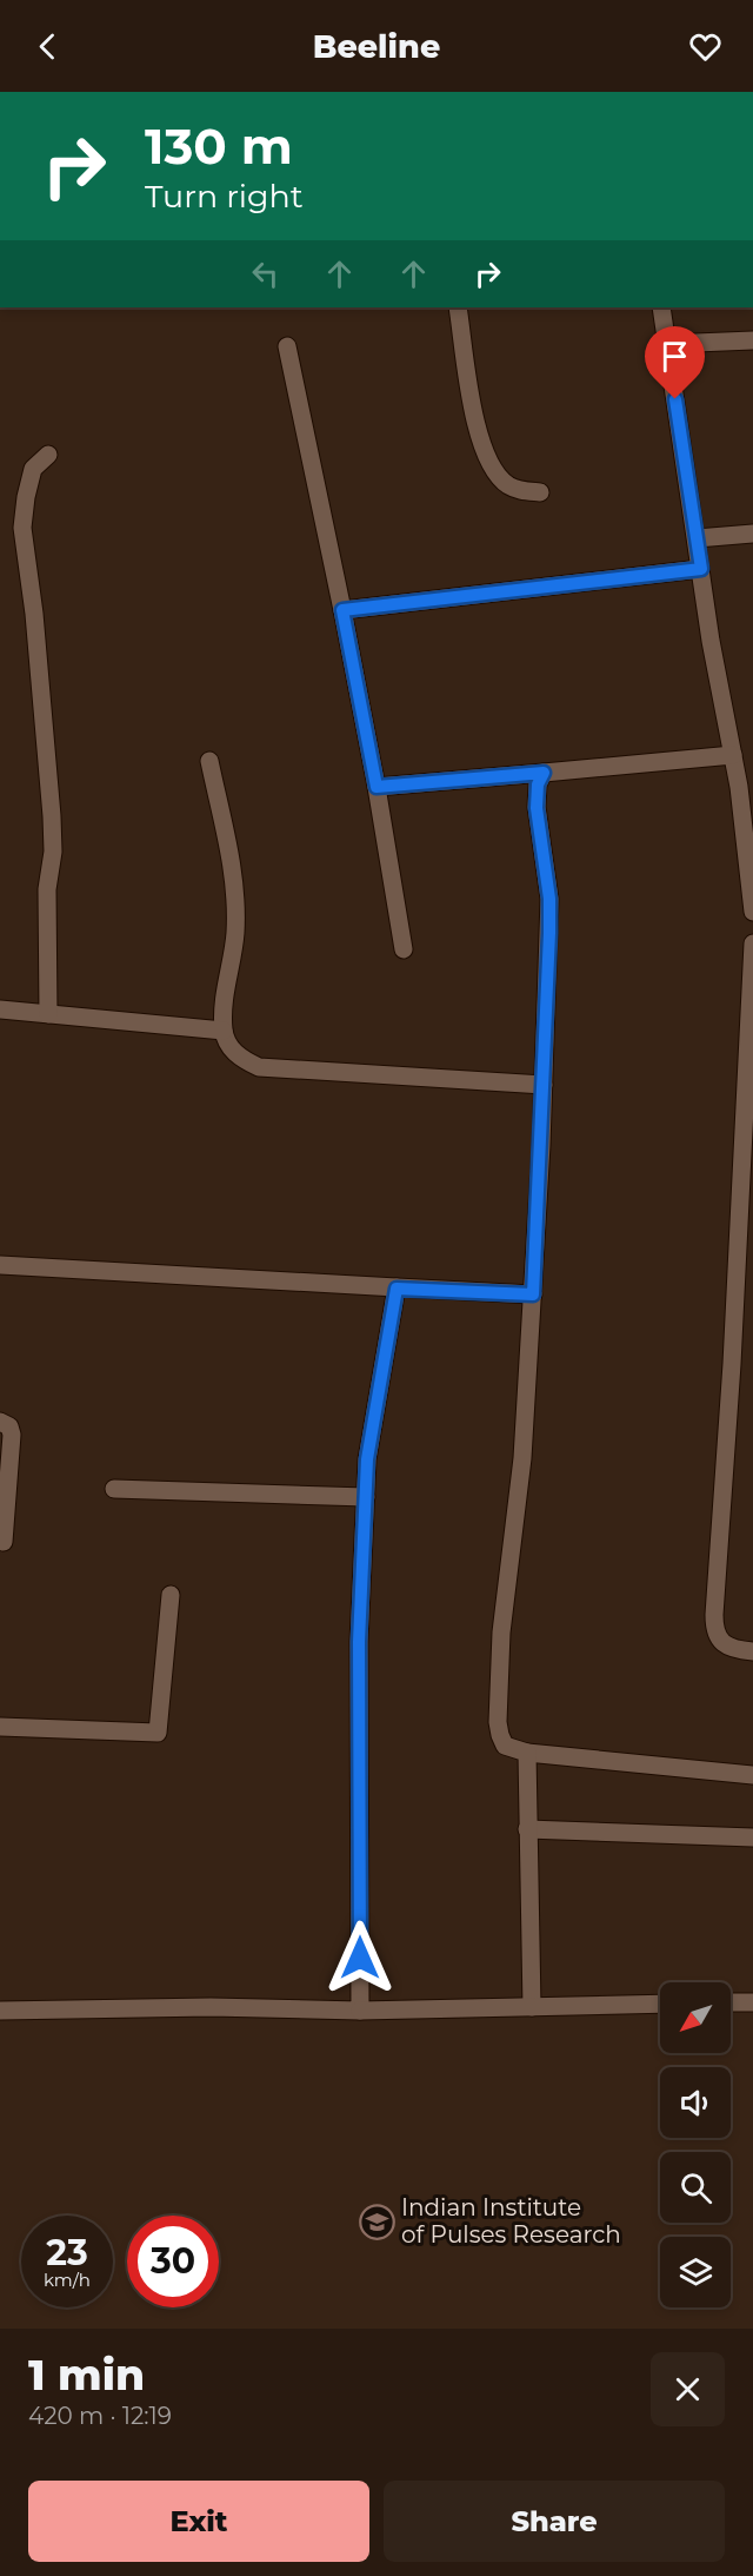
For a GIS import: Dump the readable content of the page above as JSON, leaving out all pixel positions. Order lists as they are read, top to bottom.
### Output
{
  "places": {
    "school or university": ["Indian Institute of Pulses Research"]
  },
  "north": "bottom left",
  "page": {
    "header": "Beeline",
    "turn": ["130 m", "Turn right"],
    "speed": "23 km/h",
    "limit": "30",
    "heading": ["1 min", "420 m · 12:19"],
    "buttons": ["Exit", "Share"]
  }
}
